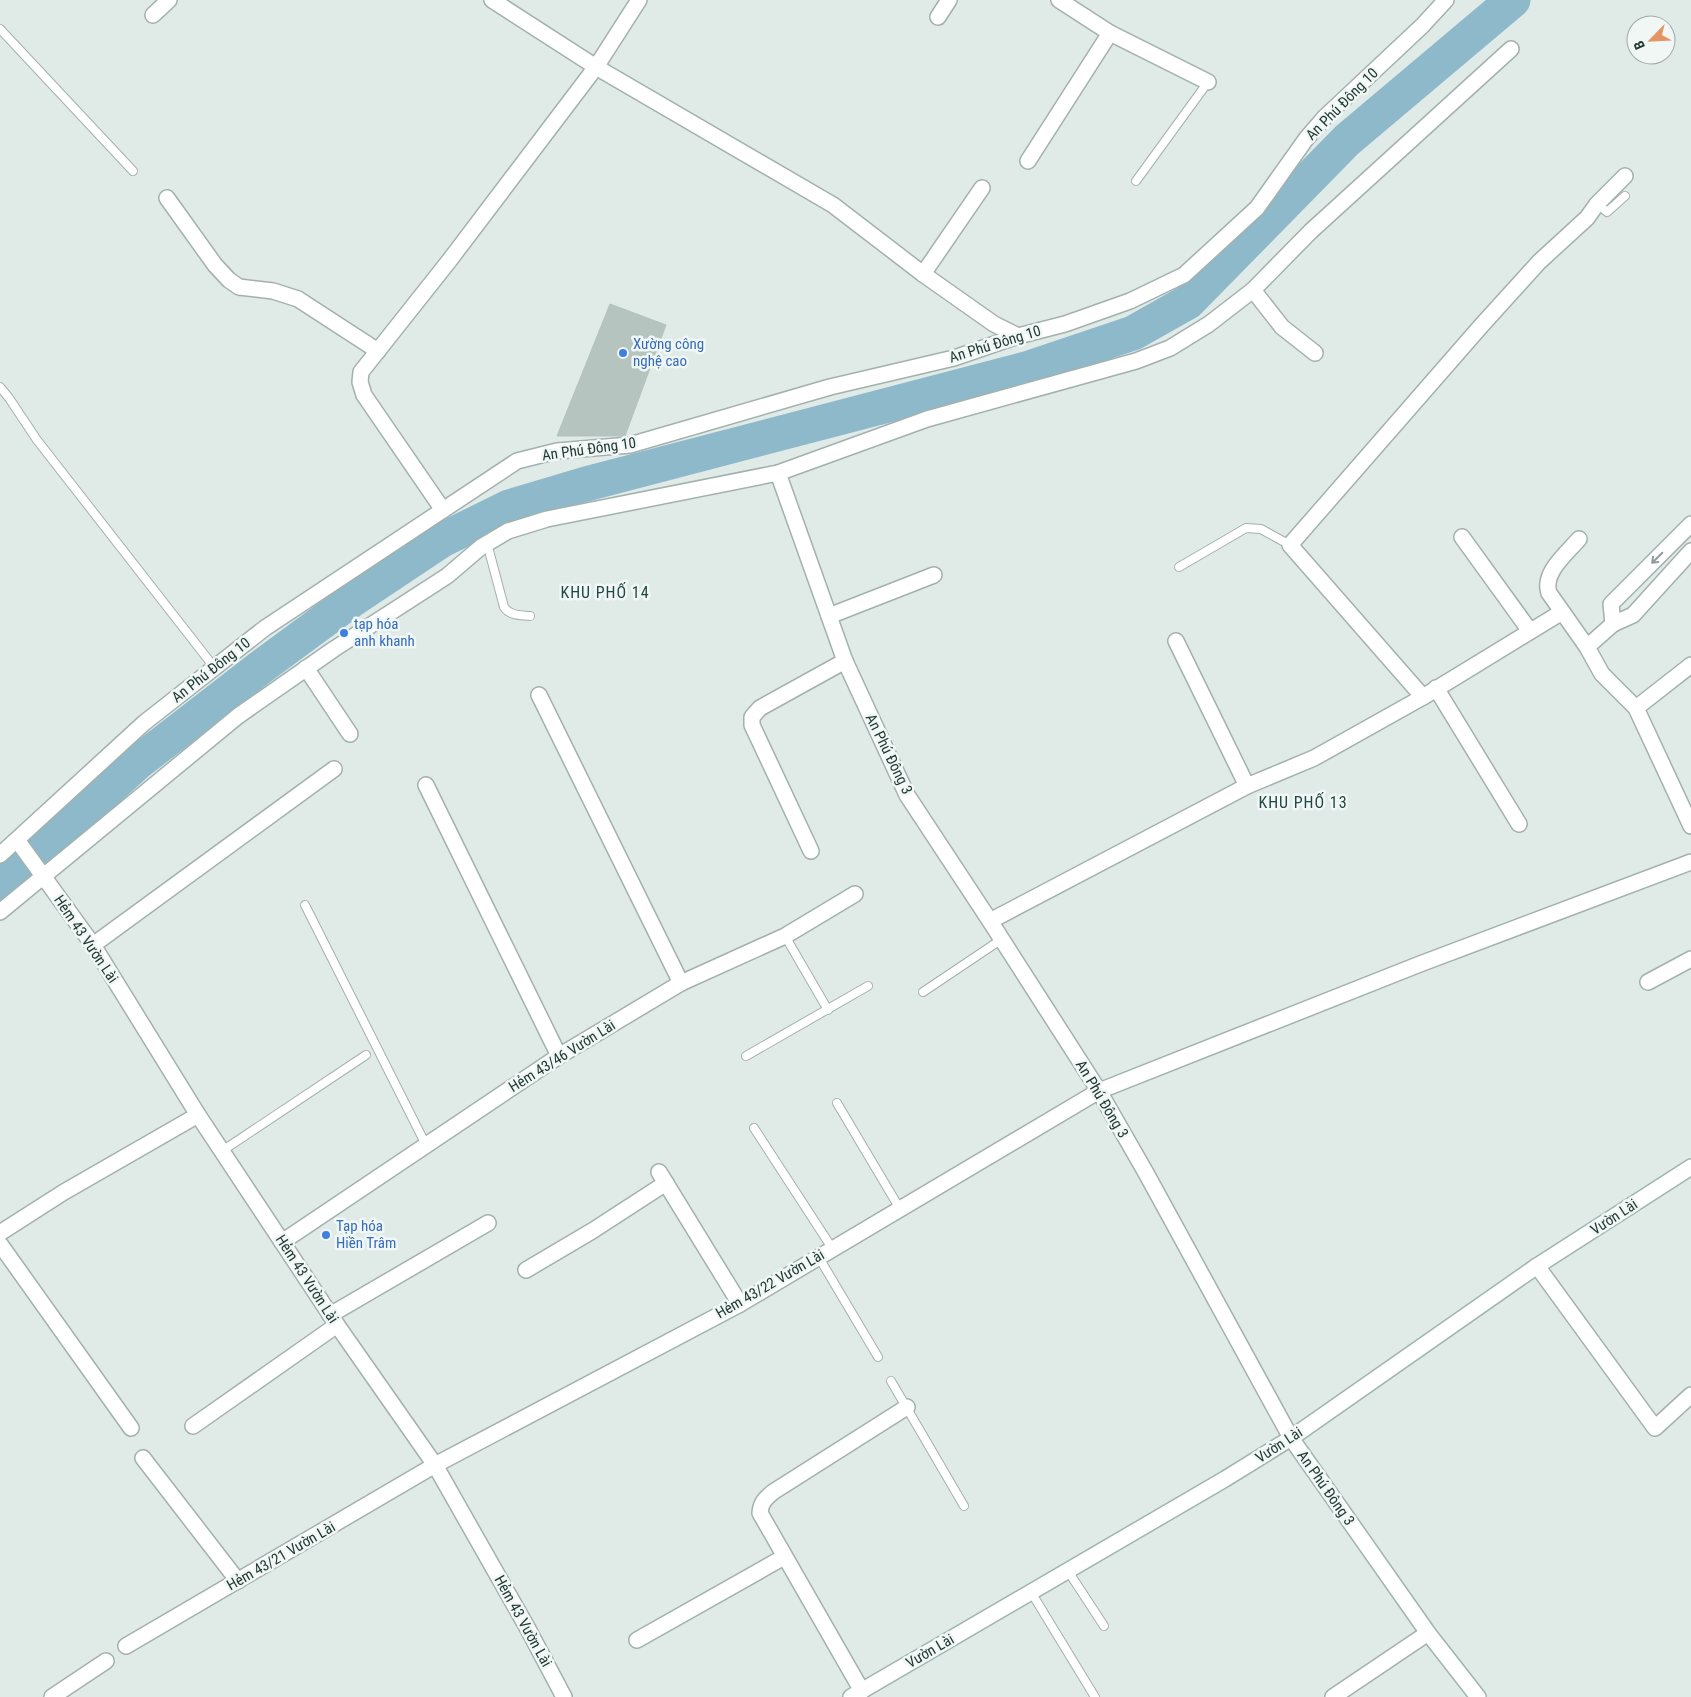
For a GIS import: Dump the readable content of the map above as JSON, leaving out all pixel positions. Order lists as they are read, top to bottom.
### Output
{
  "streets": {
    "street": [
      "An Phú Đông 10",
      "An Phú Đông 3",
      "Hẻm 43 Vườn Lài",
      "Hẻm 43/46 Vườn Lài",
      "Vườn Lài",
      "Hẻm 43/22 Vườn Lài",
      "Hẻm 43/21 Vườn Lài"
    ]
  },
  "crossings": [
    ["An Phú Đông 10", "Hẻm 43 Vườn Lài"],
    ["An Phú Đông 3", "Vườn Lài"],
    ["An Phú Đông 3", "Hẻm 43/22 Vườn Lài"],
    ["Hẻm 43 Vườn Lài", "Hẻm 43/46 Vườn Lài"],
    ["Hẻm 43 Vườn Lài", "Hẻm 43/22 Vườn Lài"],
    ["Hẻm 43 Vườn Lài", "Hẻm 43/21 Vườn Lài"],
    ["Hẻm 43/22 Vườn Lài", "Hẻm 43/21 Vườn Lài"]
  ],
  "districts": ["KHU PHỐ 14", "KHU PHỐ 13"],
  "places": ["Xường công nghệ cao", "tạp hóa anh khanh", "Tạp hóa Hiền Trâm"],
  "north": "bottom left"
}
